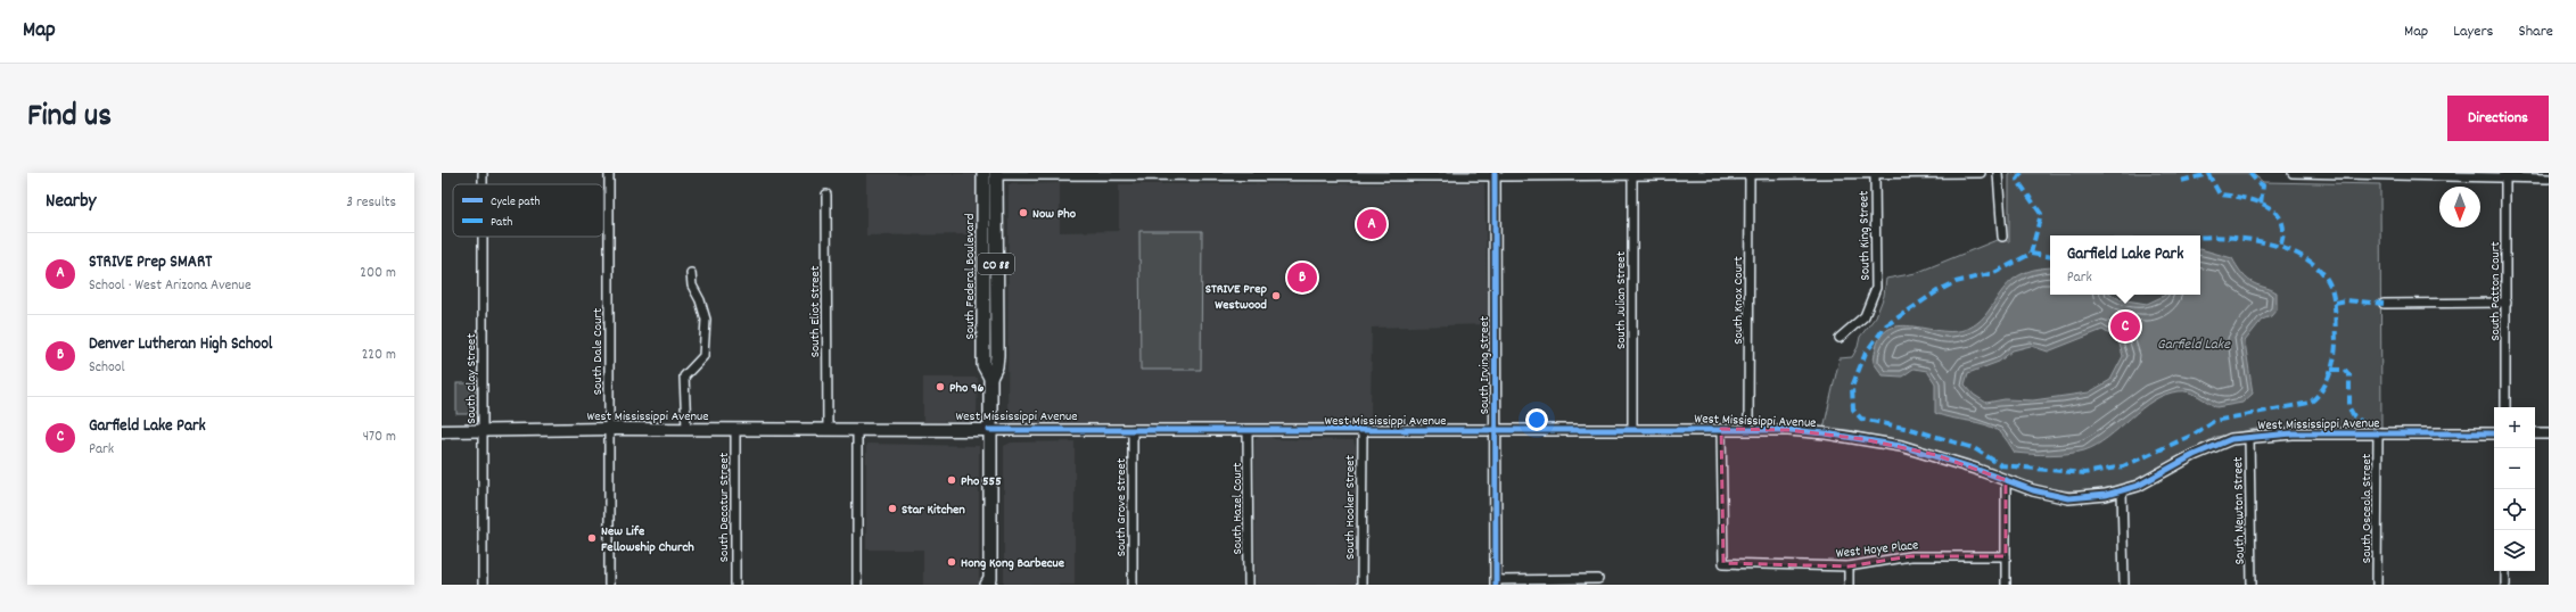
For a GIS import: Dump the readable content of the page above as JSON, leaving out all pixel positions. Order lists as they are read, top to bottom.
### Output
{
  "streets": {
    "main road": ["CO 88", "South Federal Boulevard", "West Mississippi Avenue"],
    "street": [
      "South King Street",
      "South Patton Court",
      "South Julian Street",
      "South Knox Court",
      "South Eliot Street",
      "South Dale Court",
      "South Irving Street",
      "South Clay Street",
      "South Decatur Street",
      "South Grove Street",
      "South Hooker Street",
      "South Hazel Court",
      "South Osceola Street",
      "South Newton Street",
      "West Hoye Place"
    ]
  },
  "crossings": [
    ["South Federal Boulevard", "West Mississippi Avenue"],
    ["South Julian Street", "West Mississippi Avenue"],
    ["South Knox Court", "West Mississippi Avenue"],
    ["South Eliot Street", "West Mississippi Avenue"],
    ["South Dale Court", "West Mississippi Avenue"],
    ["South Irving Street", "West Mississippi Avenue"],
    ["South Clay Street", "West Mississippi Avenue"],
    ["West Mississippi Avenue", "South Decatur Street"],
    ["West Mississippi Avenue", "South Grove Street"],
    ["West Mississippi Avenue", "South Hooker Street"],
    ["West Mississippi Avenue", "South Hazel Court"],
    ["West Mississippi Avenue", "South Osceola Street"],
    ["West Mississippi Avenue", "South Newton Street"],
    ["West Mississippi Avenue", "West Hoye Place"]
  ],
  "water": ["Garfield Lake"],
  "places": [
    "Now Pho",
    "STRIVE Prep Westwood",
    "Pho 96",
    "Pho 555",
    "Star Kitchen",
    "New Life Fellowship Church",
    "Hong Kong Barbecue"
  ],
  "legend": ["Cycle path", "Path"],
  "north": "bottom",
  "page": {
    "header": "Map",
    "nav": ["Map", "Layers", "Share"],
    "title": "Find us",
    "buttons": "Directions",
    "heading": ["Nearby", "3 results"],
    "pins": ["A", "B", "C"],
    "list": [
      {
        "mark": "A",
        "name": "STRIVE Prep SMART",
        "note": "School · West Arizona Avenue",
        "value": "200 m"
      },
      {
        "mark": "B",
        "name": "Denver Lutheran High School",
        "note": "School",
        "value": "220 m"
      },
      {
        "mark": "C",
        "name": "Garfield Lake Park",
        "note": "Park",
        "value": "470 m"
      }
    ],
    "popup": ["Garfield Lake Park", "Park"],
    "map_buttons": ["+", "−"]
  }
}
